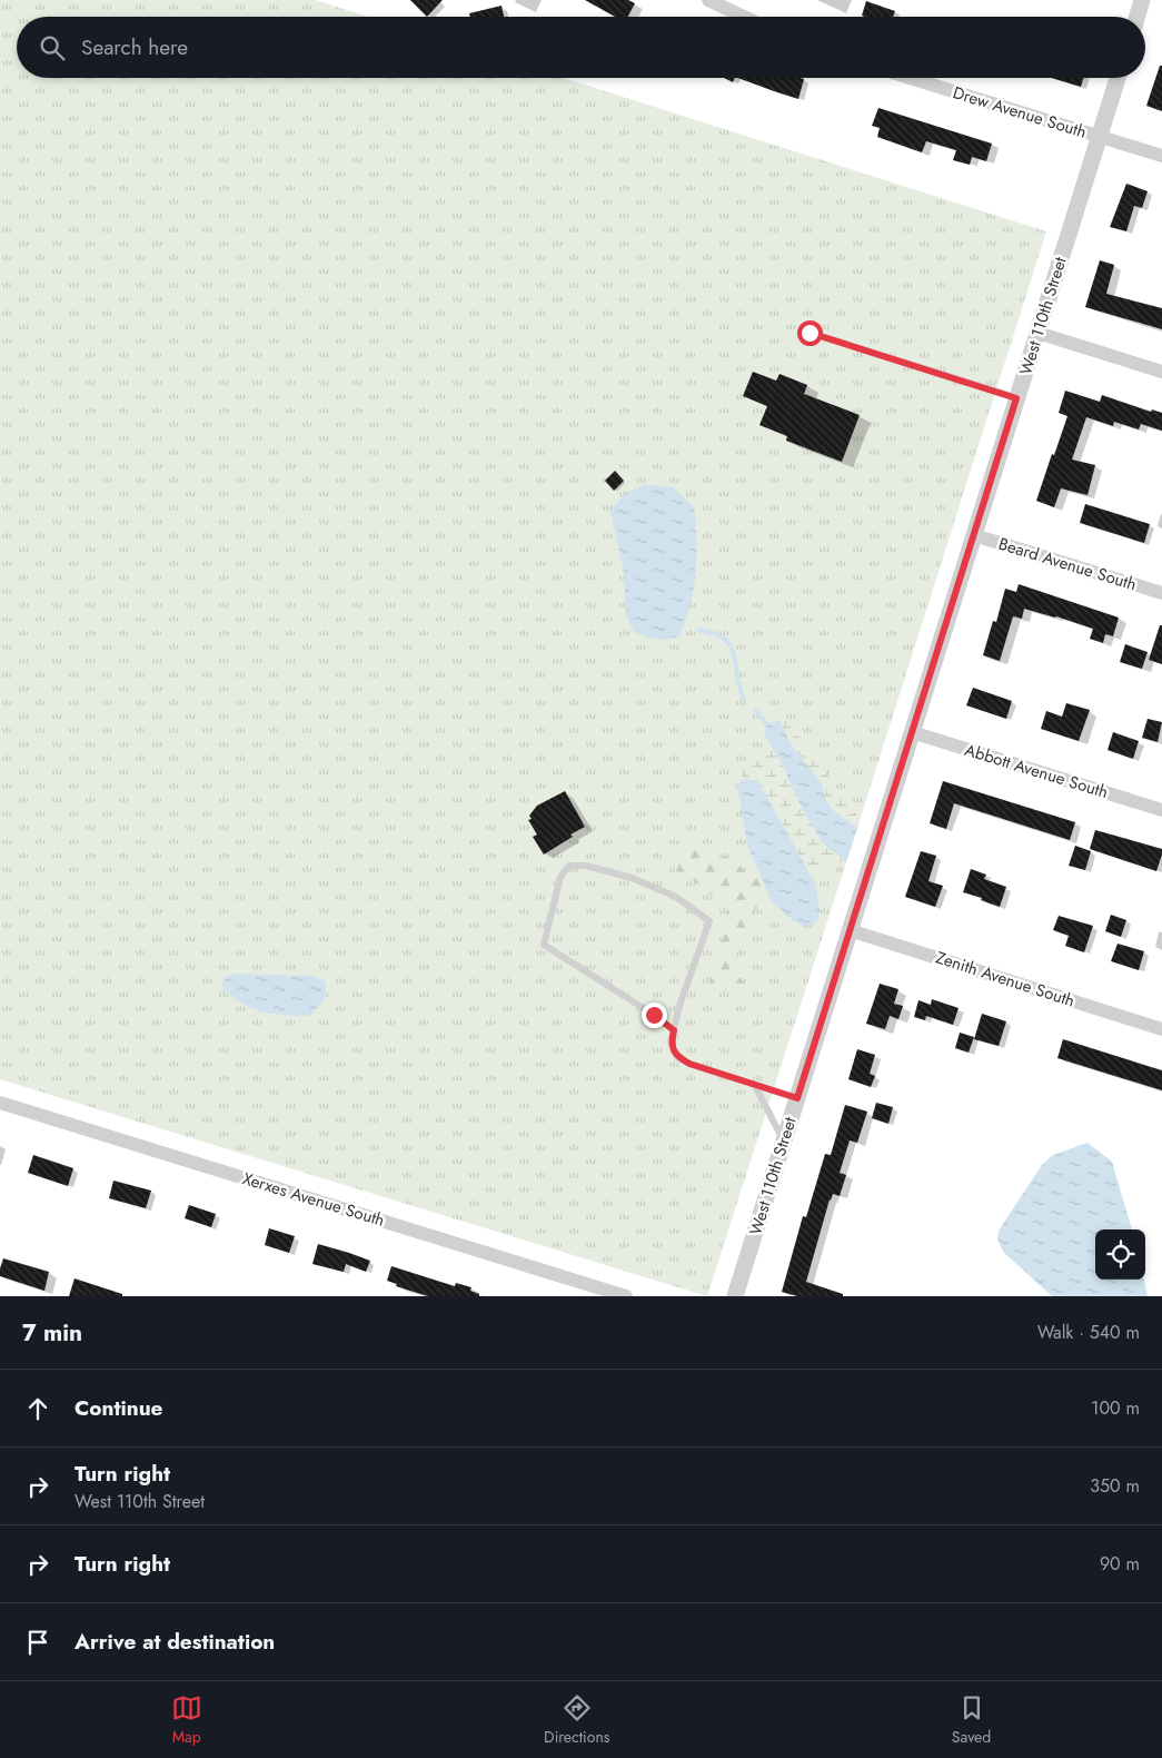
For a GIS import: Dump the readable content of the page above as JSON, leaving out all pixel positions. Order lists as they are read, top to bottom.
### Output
{
  "streets": {
    "street": [
      "Drew Avenue South",
      "West 110th Street",
      "Beard Avenue South",
      "Abbott Avenue South",
      "Zenith Avenue South",
      "Xerxes Avenue South"
    ]
  },
  "crossings": [
    ["Drew Avenue South", "West 110th Street"],
    ["West 110th Street", "Beard Avenue South"],
    ["West 110th Street", "Abbott Avenue South"],
    ["West 110th Street", "Zenith Avenue South"]
  ],
  "page": {
    "search": "Search here",
    "heading": ["7 min", "Walk · 540 m"],
    "list": [
      ["Continue", "100 m"],
      ["Turn right", "West 110th Street", "350 m"],
      ["Turn right", "90 m"],
      "Arrive at destination"
    ],
    "nav": ["Map", "Directions", "Saved"]
  }
}
